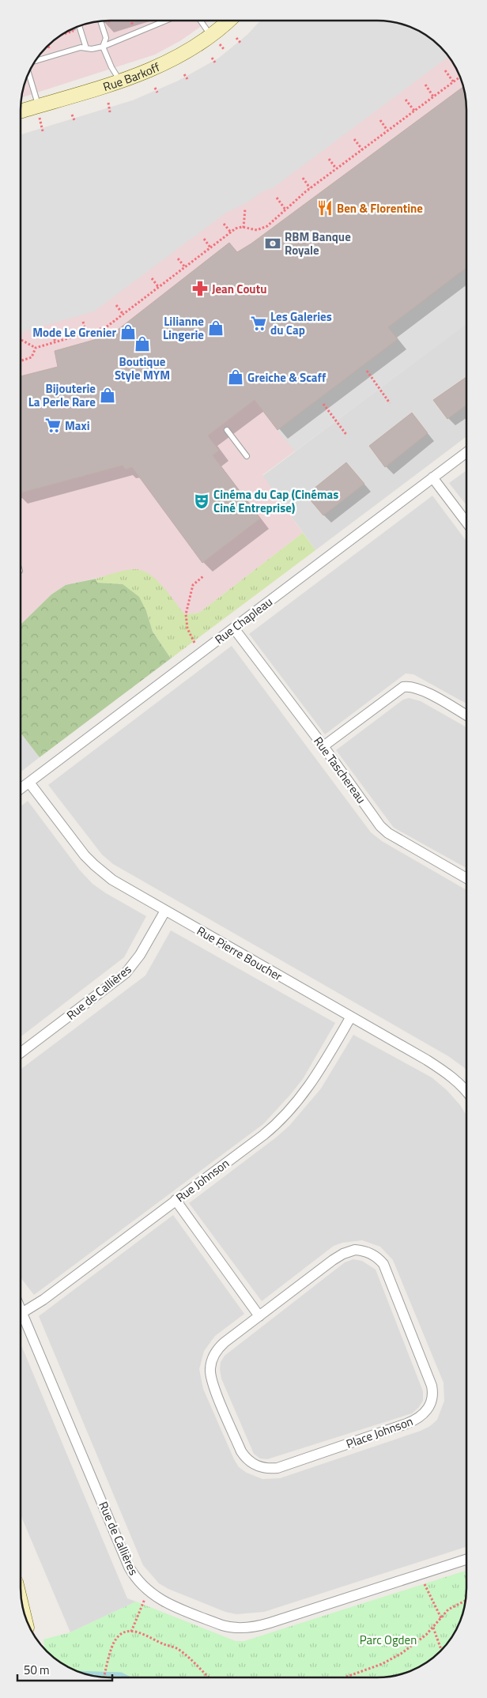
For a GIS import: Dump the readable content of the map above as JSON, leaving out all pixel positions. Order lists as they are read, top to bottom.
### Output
{
  "streets": {
    "street": [
      "Rue Barkoff",
      "Rue Chapleau",
      "Rue Taschereau",
      "Rue Pierre Boucher",
      "Rue de Callières",
      "Rue Johnson",
      "Place Johnson"
    ]
  },
  "crossings": [
    ["Rue Chapleau", "Rue Taschereau"],
    ["Rue Chapleau", "Rue Pierre Boucher"],
    ["Rue Pierre Boucher", "Rue de Callières"],
    ["Rue Pierre Boucher", "Rue Johnson"],
    ["Rue de Callières", "Rue Johnson"]
  ],
  "parks": ["Parc Ogden"],
  "places": {
    "restaurant": ["Ben & Florentine"],
    "bank": ["RBM Banque Royale"],
    "pharmacy": ["Jean Coutu"],
    "supermarket": ["Les Galeries du Cap", "Maxi"],
    "shop": [
      "Lilianne Lingerie",
      "Mode Le Grenier",
      "Boutique Style MYM",
      "Greiche & Scaff",
      "Bijouterie La Perle Rare"
    ],
    "theatre": ["Cinéma du Cap (Cinémas Ciné Entreprise)"]
  },
  "scale_bar": "50 m"
}
